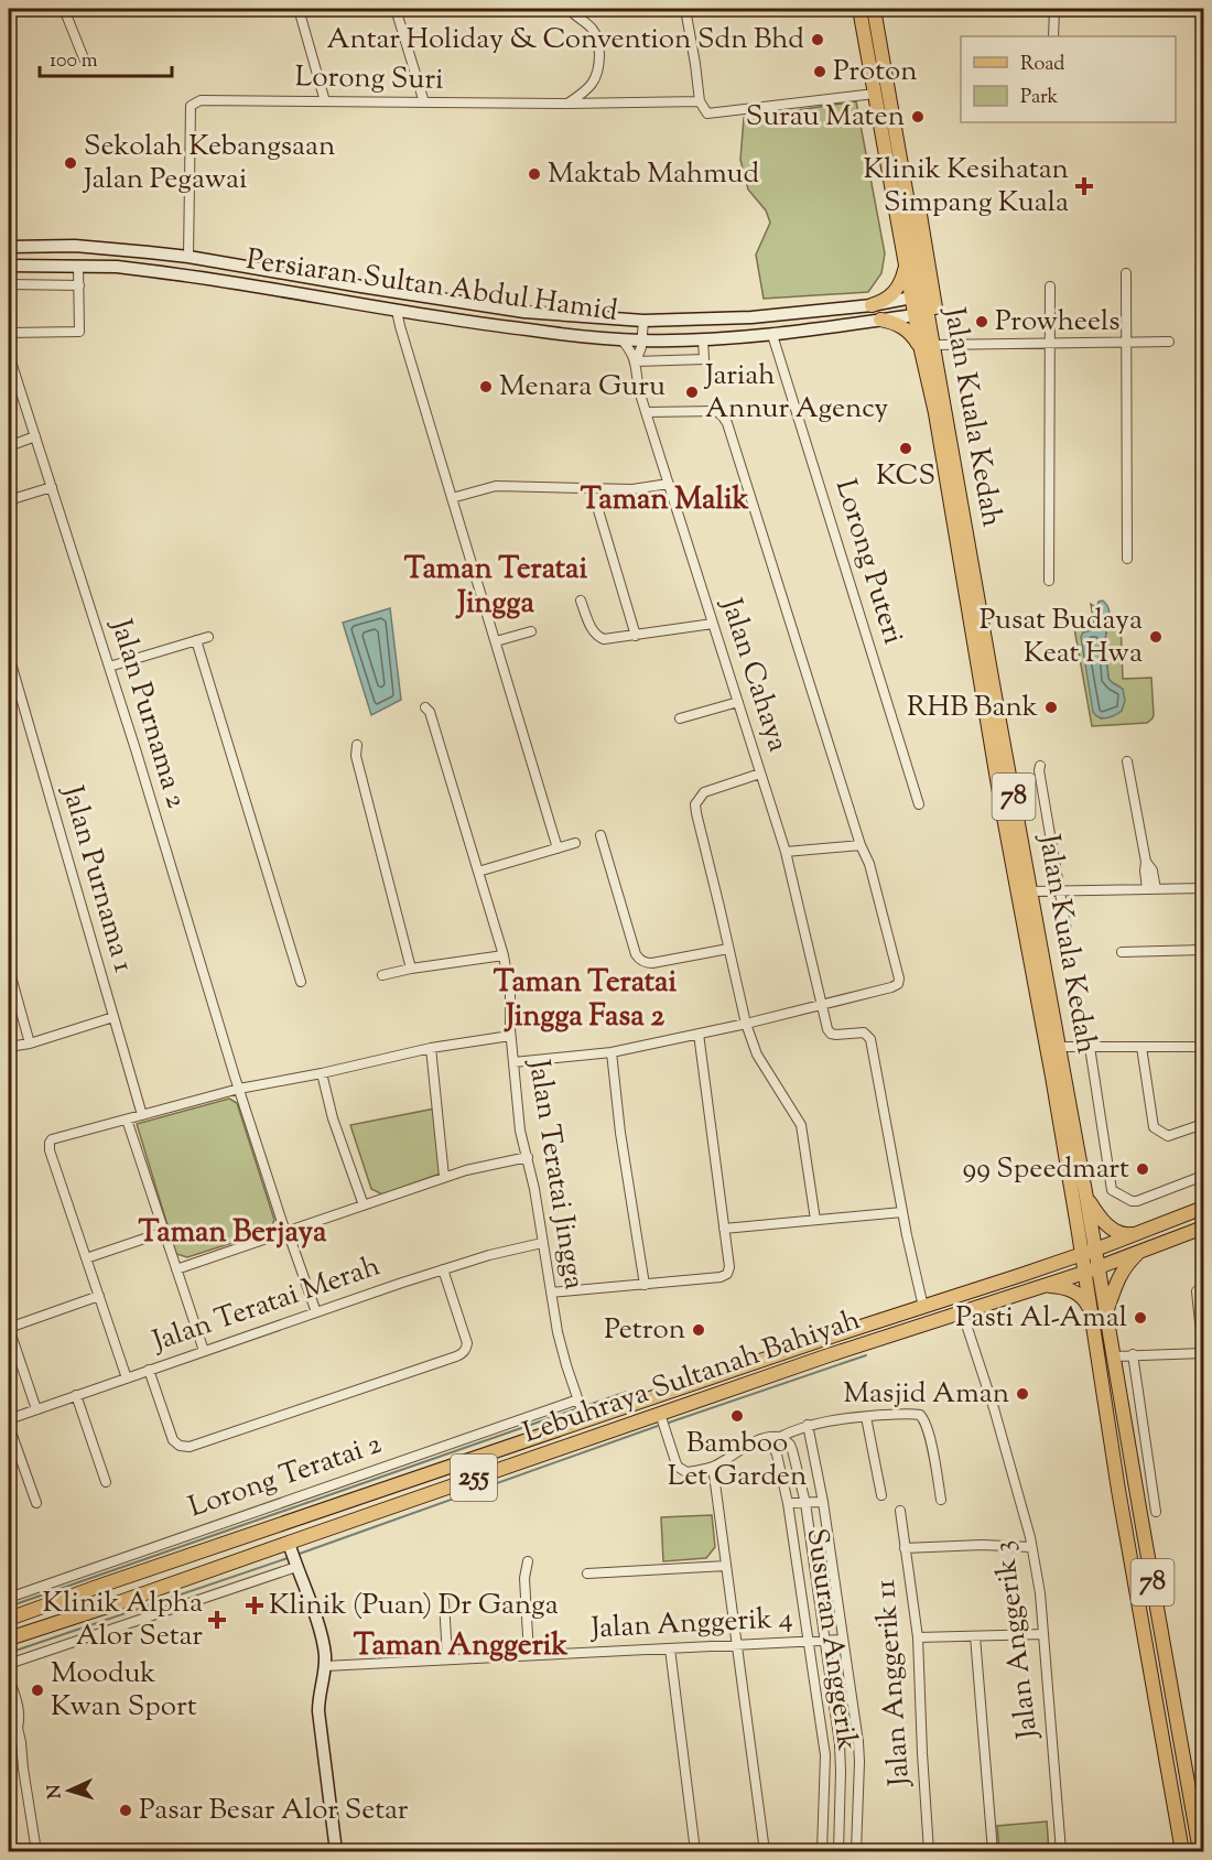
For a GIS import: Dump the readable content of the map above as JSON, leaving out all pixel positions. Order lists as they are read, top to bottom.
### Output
{
  "streets": {
    "main road": [
      "Persiaran Sultan Abdul Hamid",
      "Jalan Kuala Kedah",
      "78",
      "Lebuhraya Sultanah Bahiyah",
      "255"
    ],
    "street": [
      "Lorong Suri",
      "Lorong Puteri",
      "Jalan Cahaya",
      "Jalan Purnama 2",
      "Jalan Purnama 1",
      "Jalan Teratai Jingga",
      "Jalan Teratai Merah",
      "Lorong Teratai 2",
      "Jalan Anggerik 4",
      "Susuran Anggerik",
      "Jalan Anggerik 3",
      "Jalan Anggerik 11"
    ]
  },
  "crossings": [
    ["Lorong Suri", "Persiaran Sultan Abdul Hamid"],
    ["Persiaran Sultan Abdul Hamid", "Jalan Kuala Kedah"],
    ["Persiaran Sultan Abdul Hamid", "Lorong Puteri"],
    ["Persiaran Sultan Abdul Hamid", "Jalan Cahaya"],
    ["Jalan Kuala Kedah", "Lebuhraya Sultanah Bahiyah"],
    ["Jalan Purnama 2", "Jalan Teratai Merah"],
    ["Jalan Teratai Jingga", "Jalan Teratai Merah"],
    ["Jalan Teratai Jingga", "Lebuhraya Sultanah Bahiyah"],
    ["Jalan Teratai Jingga", "Lorong Teratai 2"],
    ["Lebuhraya Sultanah Bahiyah", "Jalan Anggerik 3"],
    ["Jalan Anggerik 4", "Susuran Anggerik"]
  ],
  "districts": [
    "Taman Malik",
    "Taman Teratai Jingga",
    "Taman Teratai Jingga Fasa 2",
    "Taman Berjaya",
    "Taman Anggerik"
  ],
  "places": {
    "other": [
      "Antar Holiday & Convention Sdn Bhd",
      "Proton",
      "Surau Maten",
      "Sekolah Kebangsaan Jalan Pegawai",
      "Maktab Mahmud",
      "Prowheels",
      "Menara Guru",
      "Jariah Annur Agency",
      "KCS",
      "Pusat Budaya Keat Hwa",
      "RHB Bank",
      "99 Speedmart",
      "Pasti Al-Amal",
      "Petron",
      "Masjid Aman",
      "Bamboo Let Garden",
      "Mooduk Kwan Sport",
      "Pasar Besar Alor Setar"
    ],
    "health": ["Klinik Kesihatan Simpang Kuala", "Klinik (Puan) Dr Ganga", "Klinik Alpha Alor Setar"]
  },
  "legend": ["Road", "Park"],
  "scale_bar": "100 m",
  "north": "left"
}
